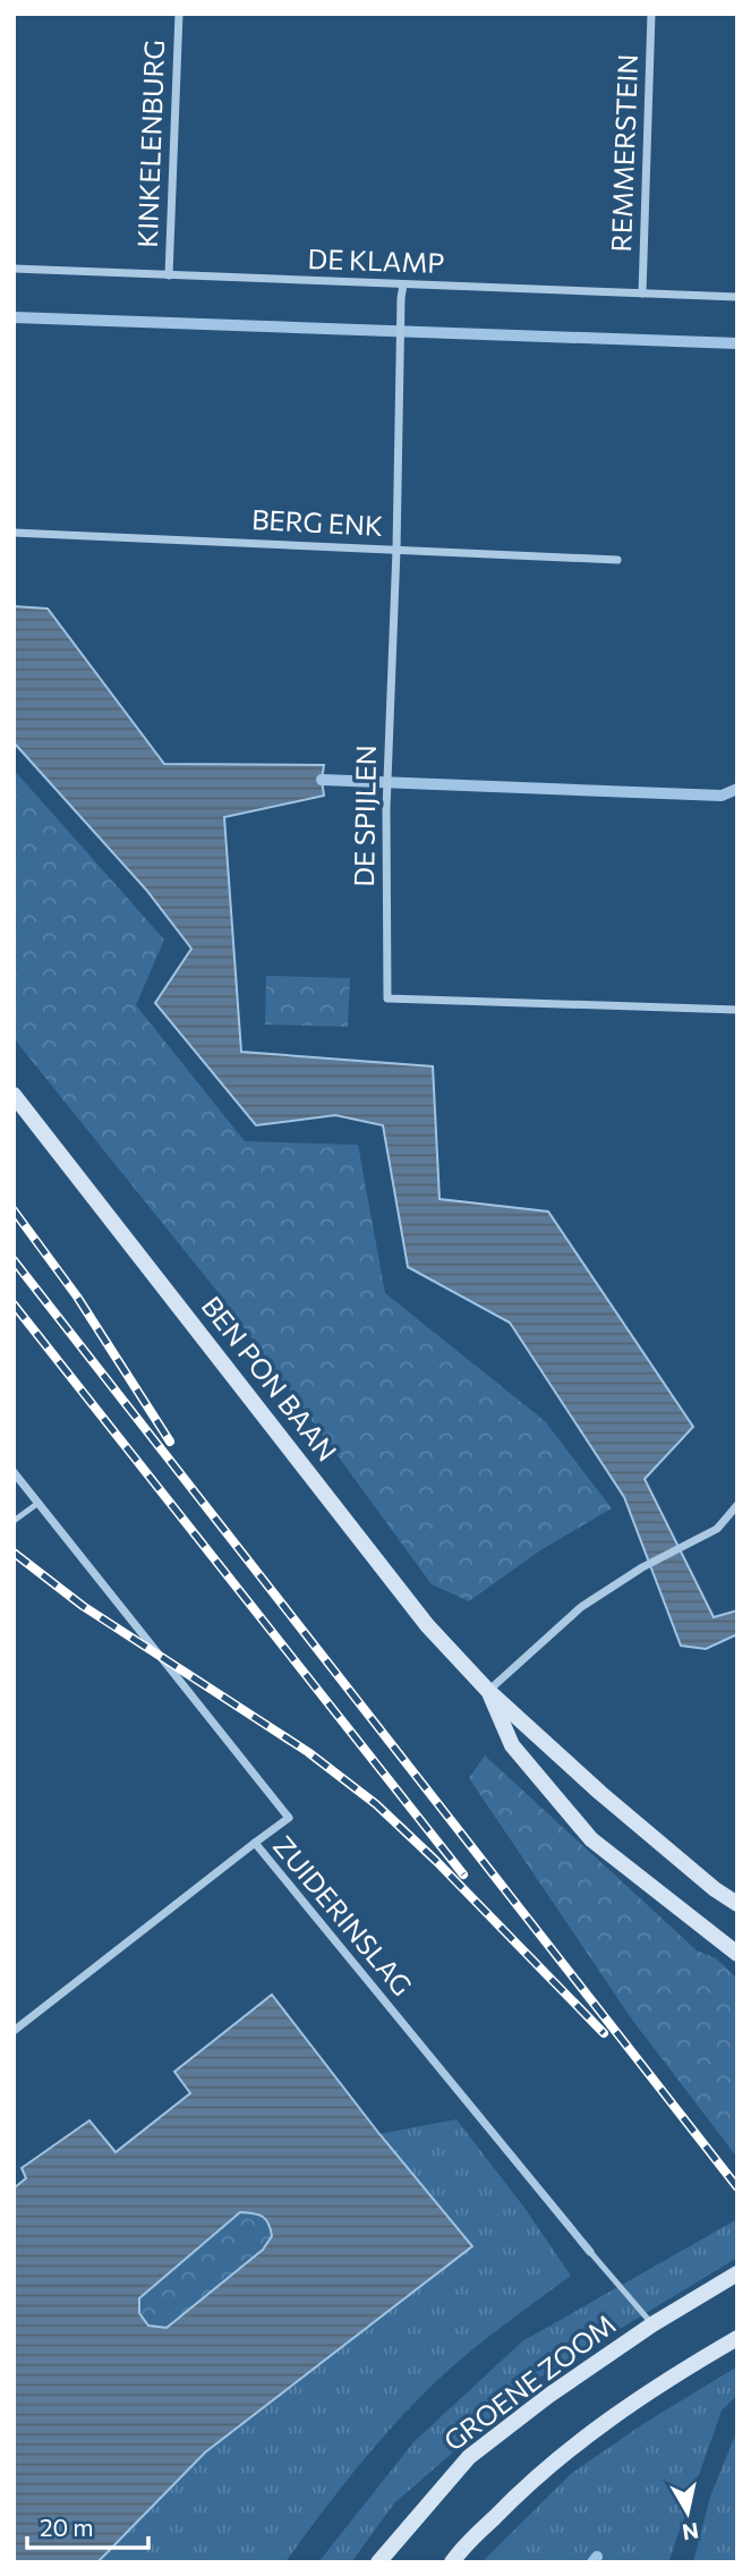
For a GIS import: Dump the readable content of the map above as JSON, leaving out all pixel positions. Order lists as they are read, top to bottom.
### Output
{
  "streets": {
    "street": [
      "KINKELENBURG",
      "REMMERSTEIN",
      "DE KLAMP",
      "BERG ENK",
      "DE SPIJLEN",
      "BEN PON BAAN",
      "ZUIDERINSLAG",
      "GROENE ZOOM"
    ]
  },
  "crossings": [
    ["KINKELENBURG", "DE KLAMP"],
    ["REMMERSTEIN", "DE KLAMP"],
    ["DE KLAMP", "DE SPIJLEN"],
    ["BERG ENK", "DE SPIJLEN"]
  ],
  "scale_bar": "20 m",
  "north": "bottom"
}
